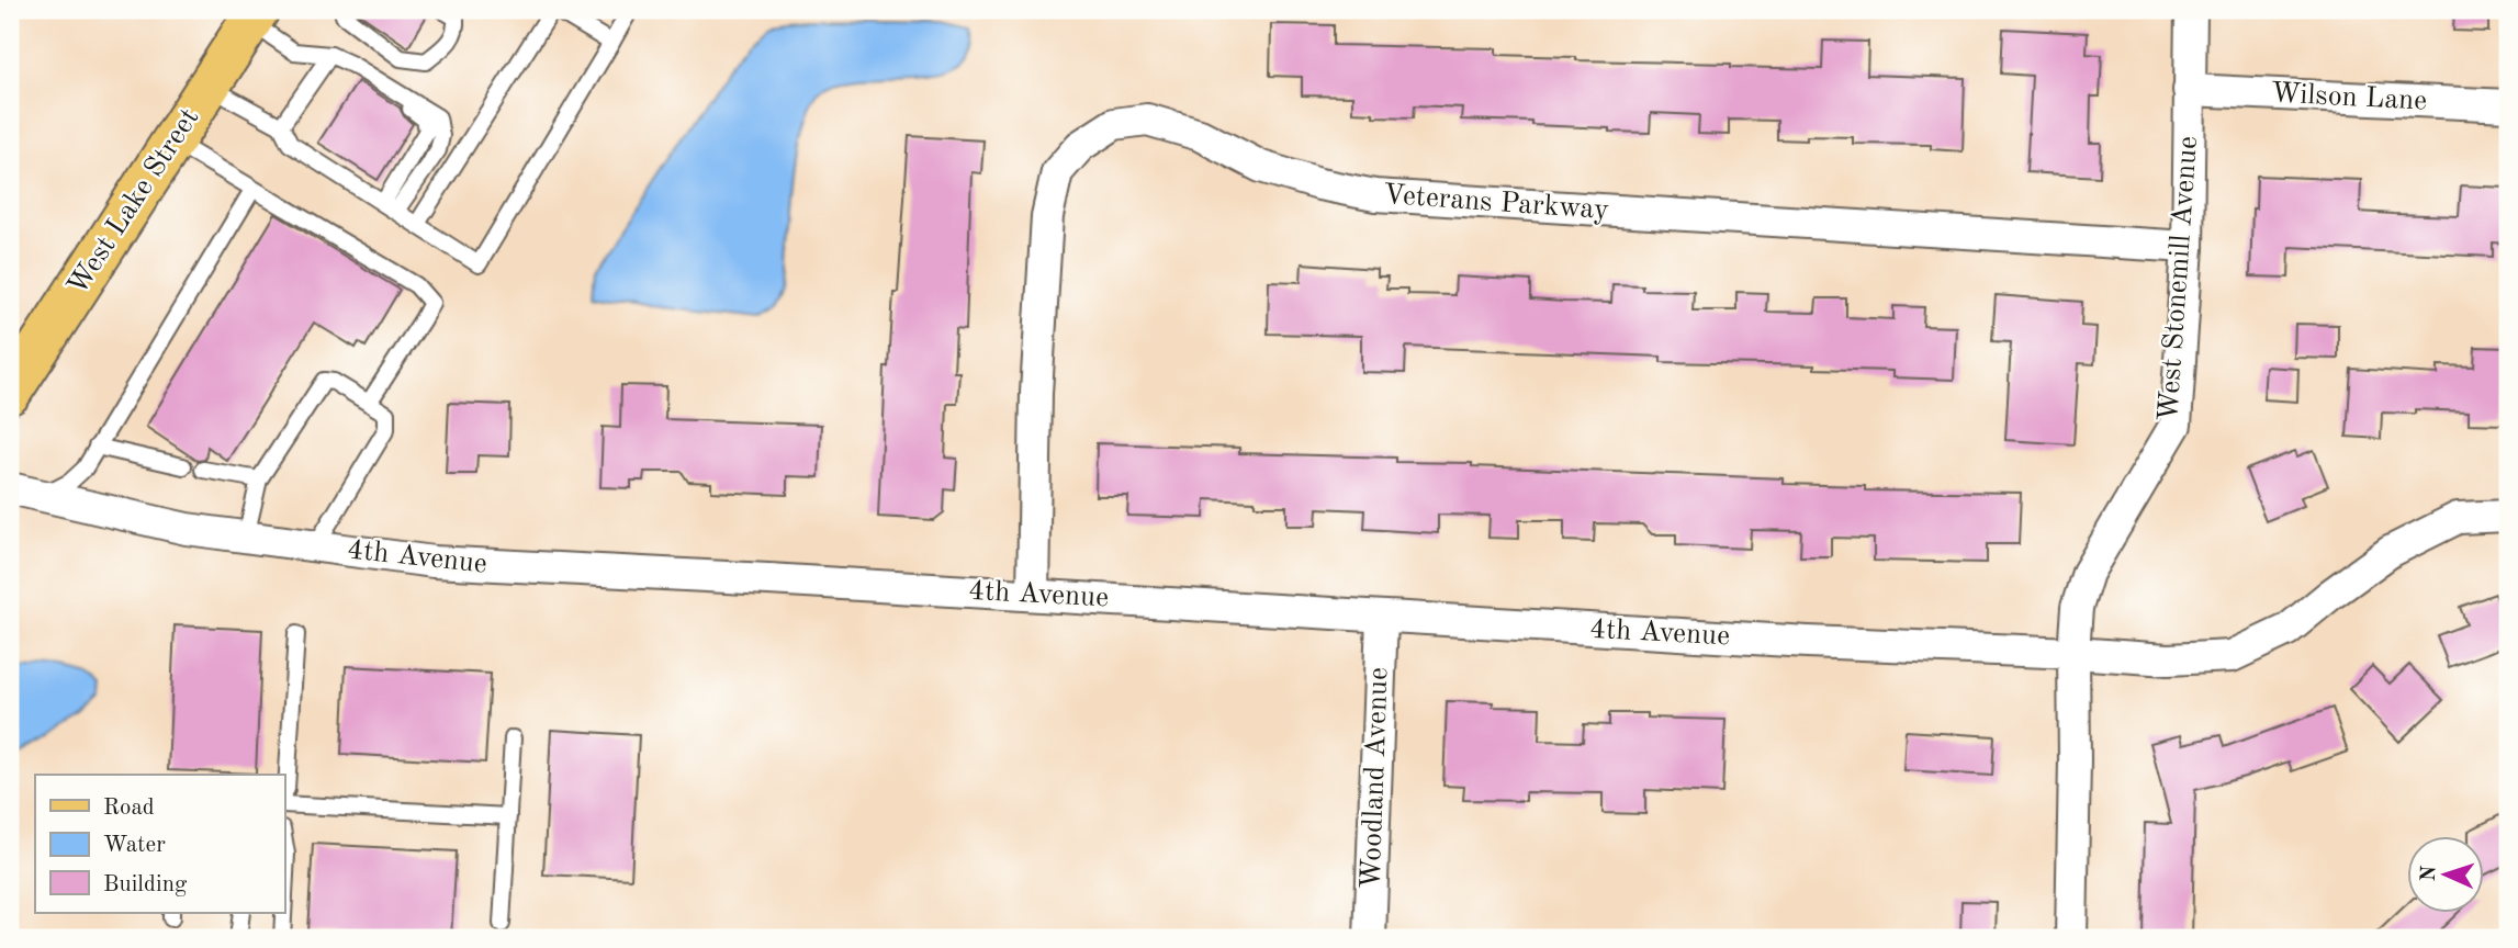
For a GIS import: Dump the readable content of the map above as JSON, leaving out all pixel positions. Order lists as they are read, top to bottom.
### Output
{
  "streets": {
    "main road": ["West Lake Street"],
    "street": [
      "Wilson Lane",
      "Veterans Parkway",
      "West Stonemill Avenue",
      "4th Avenue",
      "Woodland Avenue"
    ]
  },
  "crossings": [
    ["Wilson Lane", "West Stonemill Avenue"],
    ["Veterans Parkway", "West Stonemill Avenue"],
    ["Veterans Parkway", "4th Avenue"],
    ["West Stonemill Avenue", "4th Avenue"],
    ["4th Avenue", "Woodland Avenue"]
  ],
  "legend": ["Road", "Water", "Building"],
  "north": "left"
}
